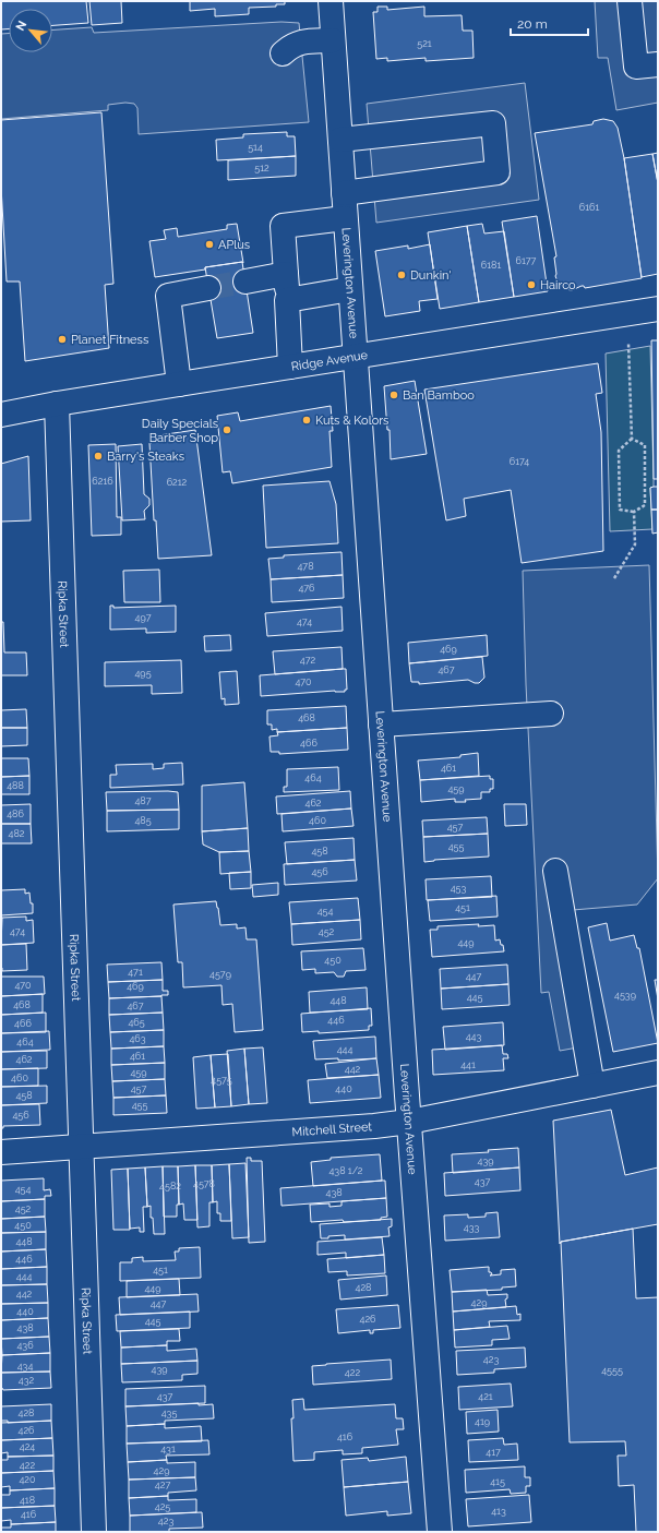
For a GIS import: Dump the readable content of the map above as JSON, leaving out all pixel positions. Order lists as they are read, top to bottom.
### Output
{
  "streets": {
    "street": [
      "Leverington Avenue",
      "Ridge Avenue",
      "Ripka Street",
      "Mitchell Street"
    ]
  },
  "crossings": [
    ["Leverington Avenue", "Ridge Avenue"],
    ["Leverington Avenue", "Mitchell Street"],
    ["Ridge Avenue", "Ripka Street"],
    ["Ripka Street", "Mitchell Street"]
  ],
  "places": [
    "APlus",
    "Dunkin'",
    "Hairco",
    "Planet Fitness",
    "Ban Bamboo",
    "Kuts & Kolors",
    "Daily Specials Barber Shop",
    "Barry's Steaks"
  ],
  "house_numbers": [
    "521",
    "514",
    "512",
    "6161",
    "6177",
    "6181",
    "6174",
    "6216",
    "6212",
    "478",
    "476",
    "497",
    "474",
    "469",
    "472",
    "467",
    "495",
    "470",
    "468",
    "466",
    "461",
    "464",
    "488",
    "459",
    "487",
    "462",
    "486",
    "485",
    "460",
    "457",
    "482",
    "455",
    "458",
    "456",
    "453",
    "451",
    "454",
    "474",
    "452",
    "449",
    "450",
    "471",
    "4579",
    "447",
    "470",
    "469",
    "4539",
    "445",
    "448",
    "468",
    "467",
    "446",
    "465",
    "466",
    "443",
    "463",
    "464",
    "444",
    "461",
    "462",
    "441",
    "442",
    "459",
    "460",
    "4575",
    "457",
    "440",
    "458",
    "455",
    "456",
    "439",
    "438 1/2",
    "437",
    "4578",
    "4582",
    "454",
    "438",
    "452",
    "450",
    "433",
    "448",
    "446",
    "451",
    "444",
    "428",
    "449",
    "442",
    "429",
    "447",
    "440",
    "426",
    "445",
    "438",
    "436",
    "423",
    "434",
    "439",
    "4555",
    "422",
    "432",
    "437",
    "421",
    "428",
    "435",
    "419",
    "426",
    "416",
    "424",
    "431",
    "417",
    "422",
    "429",
    "420",
    "415",
    "427",
    "418",
    "425",
    "413",
    "416",
    "423"
  ],
  "scale_bar": "20 m",
  "north": "top left"
}
